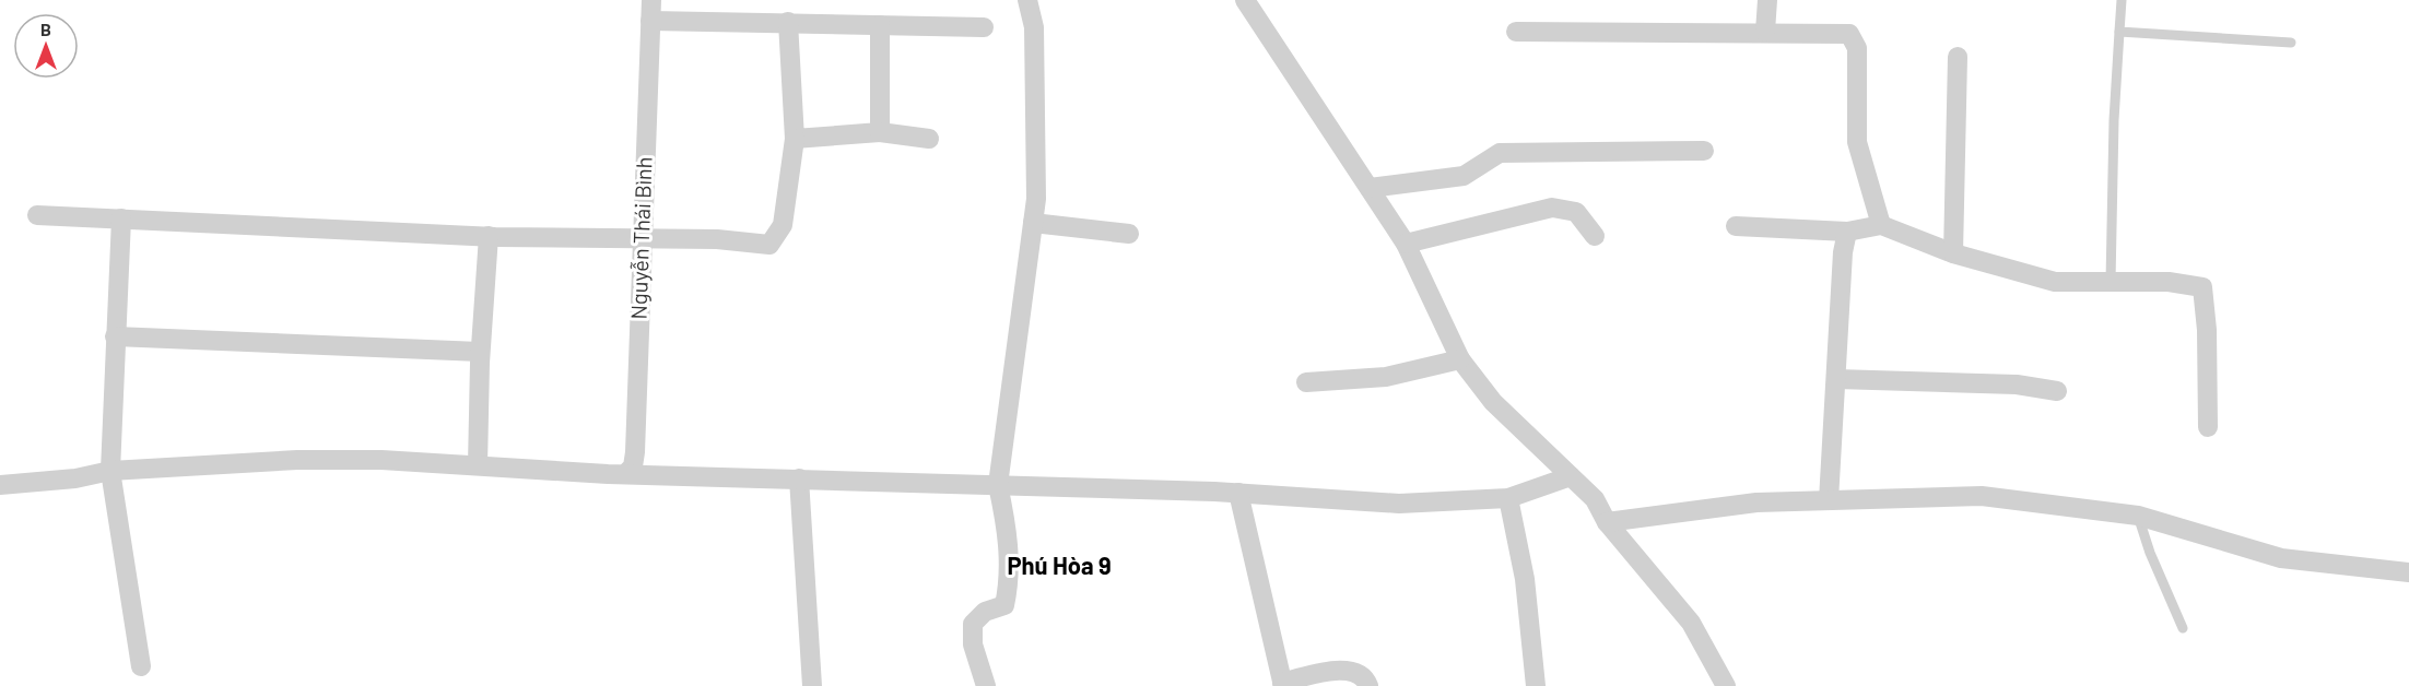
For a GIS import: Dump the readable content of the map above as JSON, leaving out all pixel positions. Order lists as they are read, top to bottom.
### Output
{
  "streets": {
    "street": ["Nguyễn Thái Bình"]
  },
  "districts": ["Phú Hòa 9"],
  "north": "top"
}
